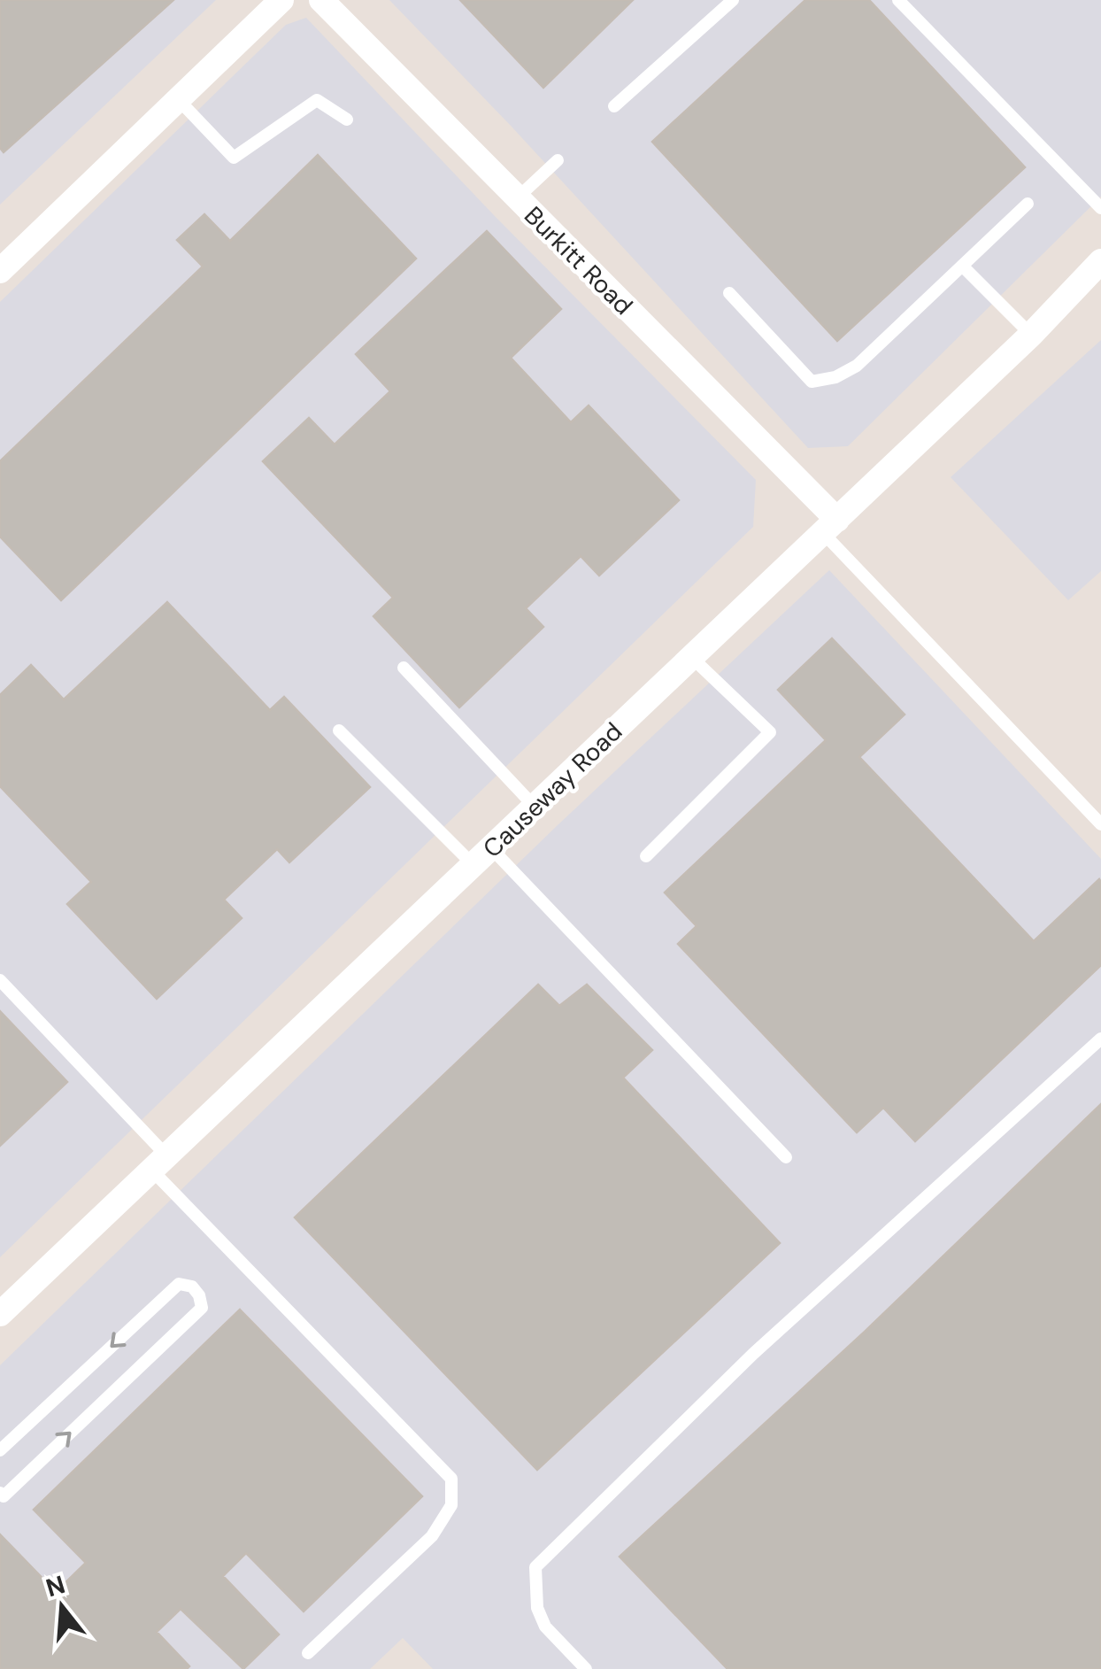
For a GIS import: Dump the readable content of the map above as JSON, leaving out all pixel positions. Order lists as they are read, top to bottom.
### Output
{
  "streets": {
    "street": ["Burkitt Road", "Causeway Road"]
  },
  "crossings": [
    ["Burkitt Road", "Causeway Road"]
  ],
  "north": "top"
}
